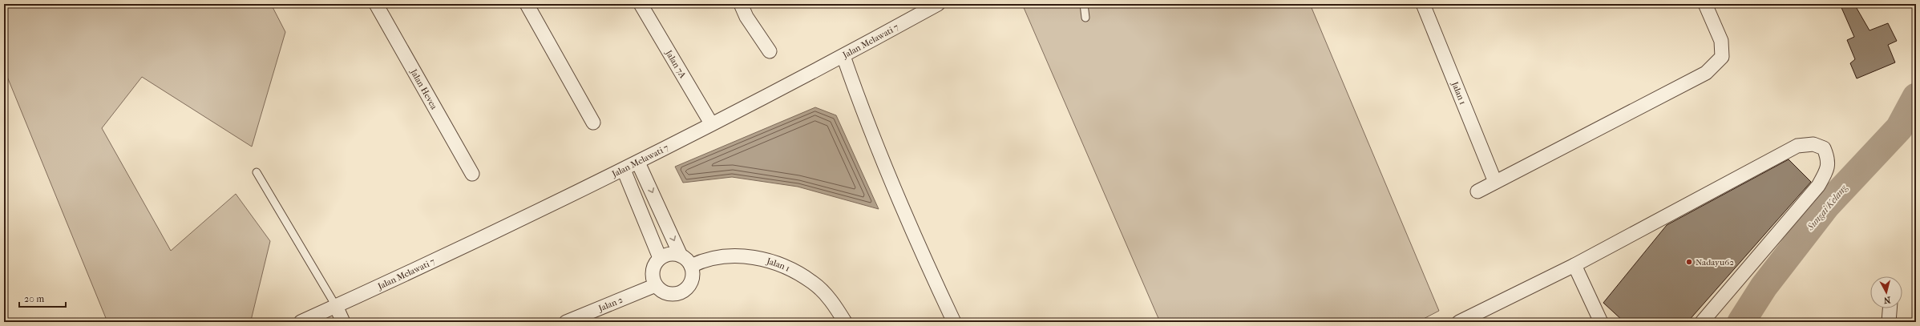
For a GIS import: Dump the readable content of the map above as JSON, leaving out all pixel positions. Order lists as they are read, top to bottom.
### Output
{
  "streets": {
    "street": [
      "Jalan Melawati 7",
      "Jalan 7A",
      "Jalan Hevea",
      "Jalan 1",
      "Jalan 2"
    ]
  },
  "crossings": [
    ["Jalan Melawati 7", "Jalan 7A"],
    ["Jalan 1", "Jalan 2"]
  ],
  "water": ["Sungai Kelang"],
  "places": ["Nadayu62"],
  "scale_bar": "20 m",
  "north": "bottom"
}
